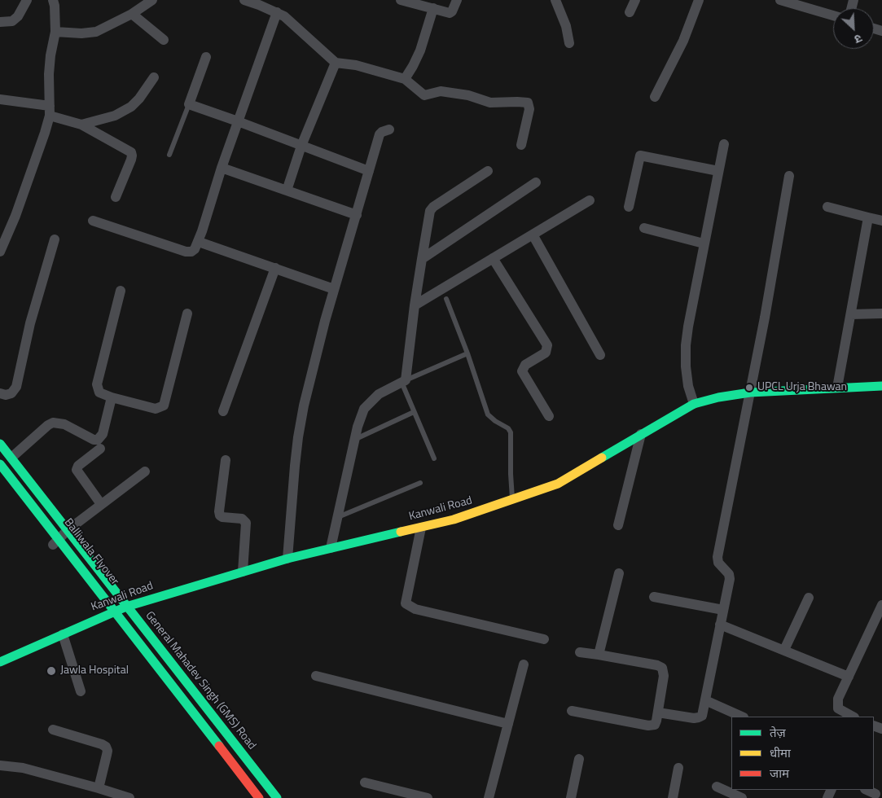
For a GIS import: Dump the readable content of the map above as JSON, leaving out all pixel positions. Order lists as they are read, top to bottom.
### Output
{
  "streets": {
    "street": ["Kanwali Road", "Balliwala Flyover", "General Mahadev Singh (GMS) Road"]
  },
  "crossings": [
    ["Kanwali Road", "General Mahadev Singh (GMS) Road"]
  ],
  "places": ["UPCL Urja Bhawan", "Jawla Hospital"],
  "legend": ["तेज़", "धीमा", "जाम"],
  "north": "bottom right"
}
